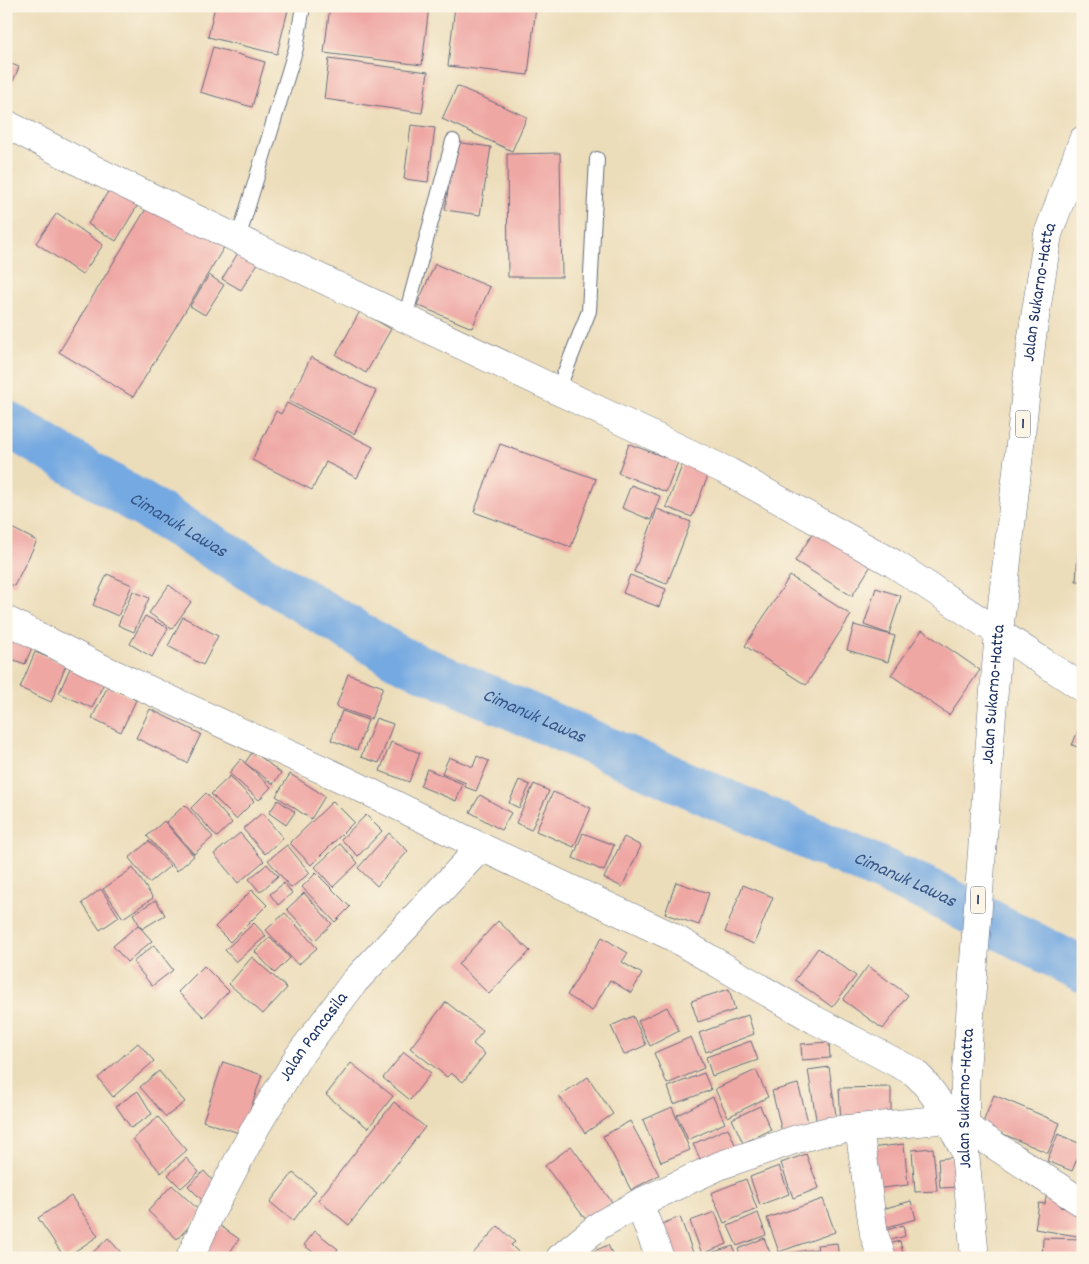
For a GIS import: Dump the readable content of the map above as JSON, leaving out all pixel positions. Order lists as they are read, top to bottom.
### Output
{
  "streets": {
    "main road": ["Jalan Sukarno-Hatta", "1", "Jalan Pancasila"]
  },
  "water": ["Cimanuk Lawas"]
}
